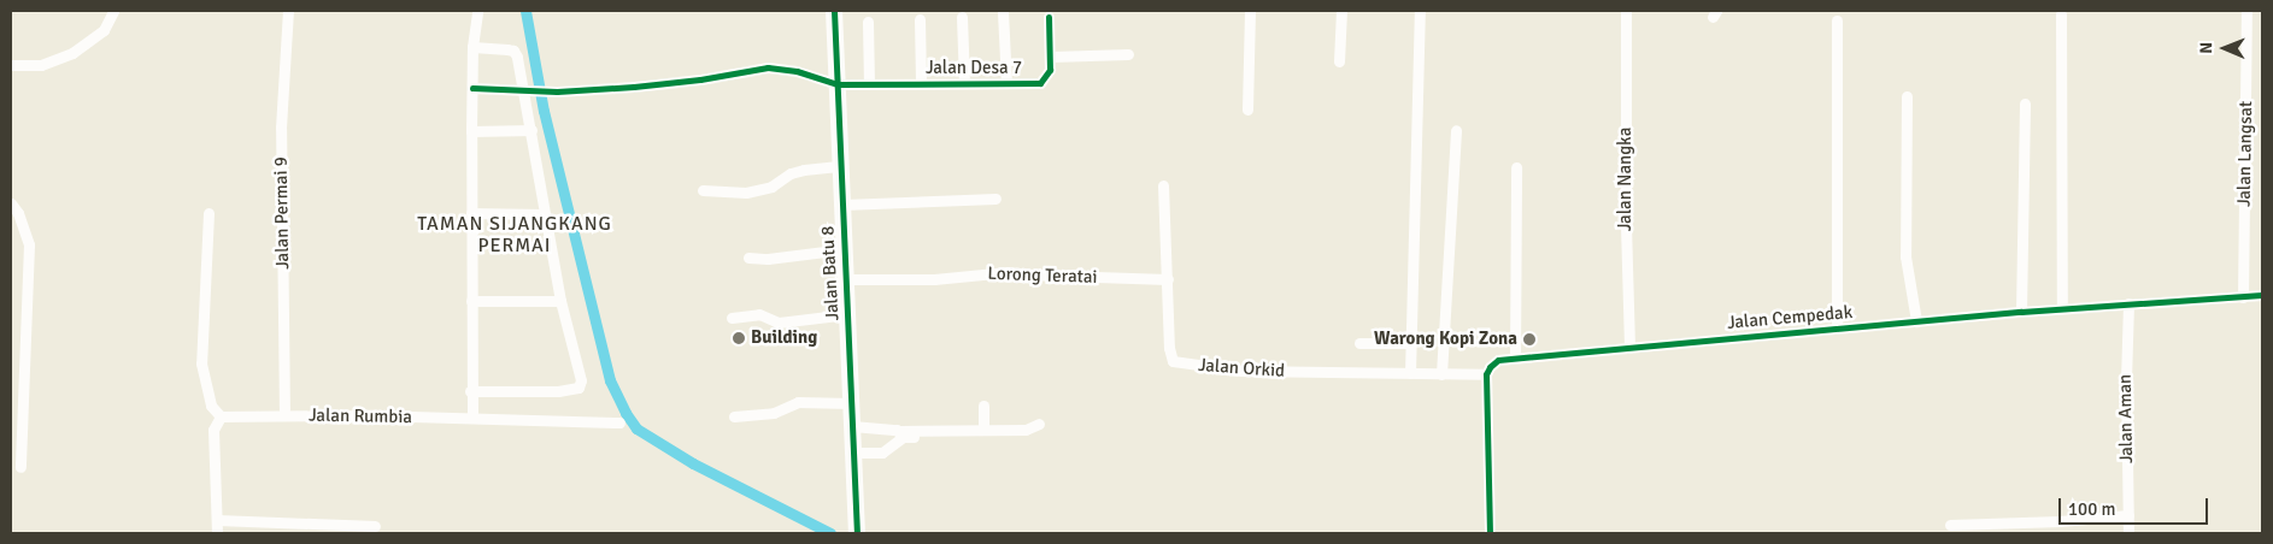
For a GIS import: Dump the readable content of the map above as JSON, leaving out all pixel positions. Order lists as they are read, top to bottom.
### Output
{
  "streets": {
    "street": [
      "Jalan Desa 7",
      "Jalan Langsat",
      "Jalan Nangka",
      "Jalan Permai 9",
      "Jalan Batu 8",
      "Lorong Teratai",
      "Jalan Cempedak",
      "Jalan Orkid",
      "Jalan Rumbia",
      "Jalan Aman"
    ]
  },
  "crossings": [
    ["Jalan Desa 7", "Jalan Batu 8"],
    ["Jalan Langsat", "Jalan Cempedak"],
    ["Jalan Nangka", "Jalan Cempedak"],
    ["Jalan Permai 9", "Jalan Rumbia"],
    ["Jalan Batu 8", "Lorong Teratai"],
    ["Lorong Teratai", "Jalan Orkid"],
    ["Jalan Cempedak", "Jalan Orkid"],
    ["Jalan Cempedak", "Jalan Aman"]
  ],
  "districts": ["TAMAN SIJANGKANG PERMAI"],
  "places": ["Building", "Warong Kopi Zona"],
  "scale_bar": "100 m",
  "north": "left"
}
